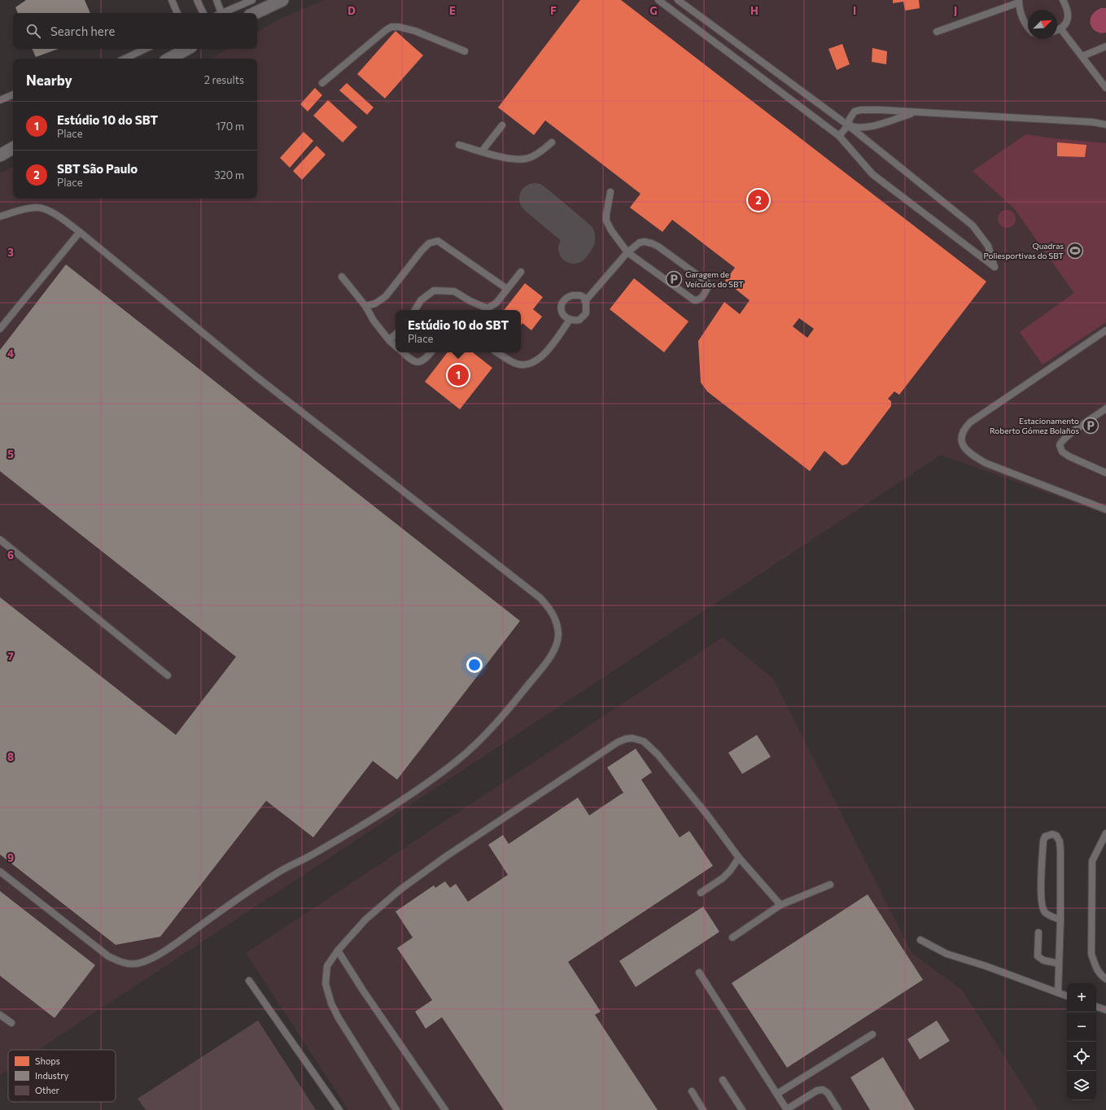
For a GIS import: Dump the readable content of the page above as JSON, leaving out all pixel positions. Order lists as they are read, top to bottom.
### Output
{
  "places": {
    "sports": ["Quadras Poliesportivas do SBT"],
    "parking": ["Garagem de Veículos do SBT", "Estacionamento Roberto Gómez Bolaños"]
  },
  "legend": ["Shops", "Industry", "Other"],
  "north": "top right",
  "page": {
    "search": "Search here",
    "heading": ["Nearby", "2 results"],
    "list": [
      {
        "mark": "1",
        "name": "Estúdio 10 do SBT",
        "note": "Place",
        "value": "170 m"
      },
      {
        "mark": "2",
        "name": "SBT São Paulo",
        "note": "Place",
        "value": "320 m"
      }
    ],
    "pins": ["2", "1"],
    "popup": ["Estúdio 10 do SBT", "Place"],
    "map_buttons": ["+", "−"]
  },
  "grid": {
    "columns": [
      "D",
      "E",
      "F",
      "G",
      "H",
      "I",
      "J"
    ],
    "rows": [
      "3",
      "4",
      "5",
      "6",
      "7",
      "8",
      "9"
    ]
  }
}
